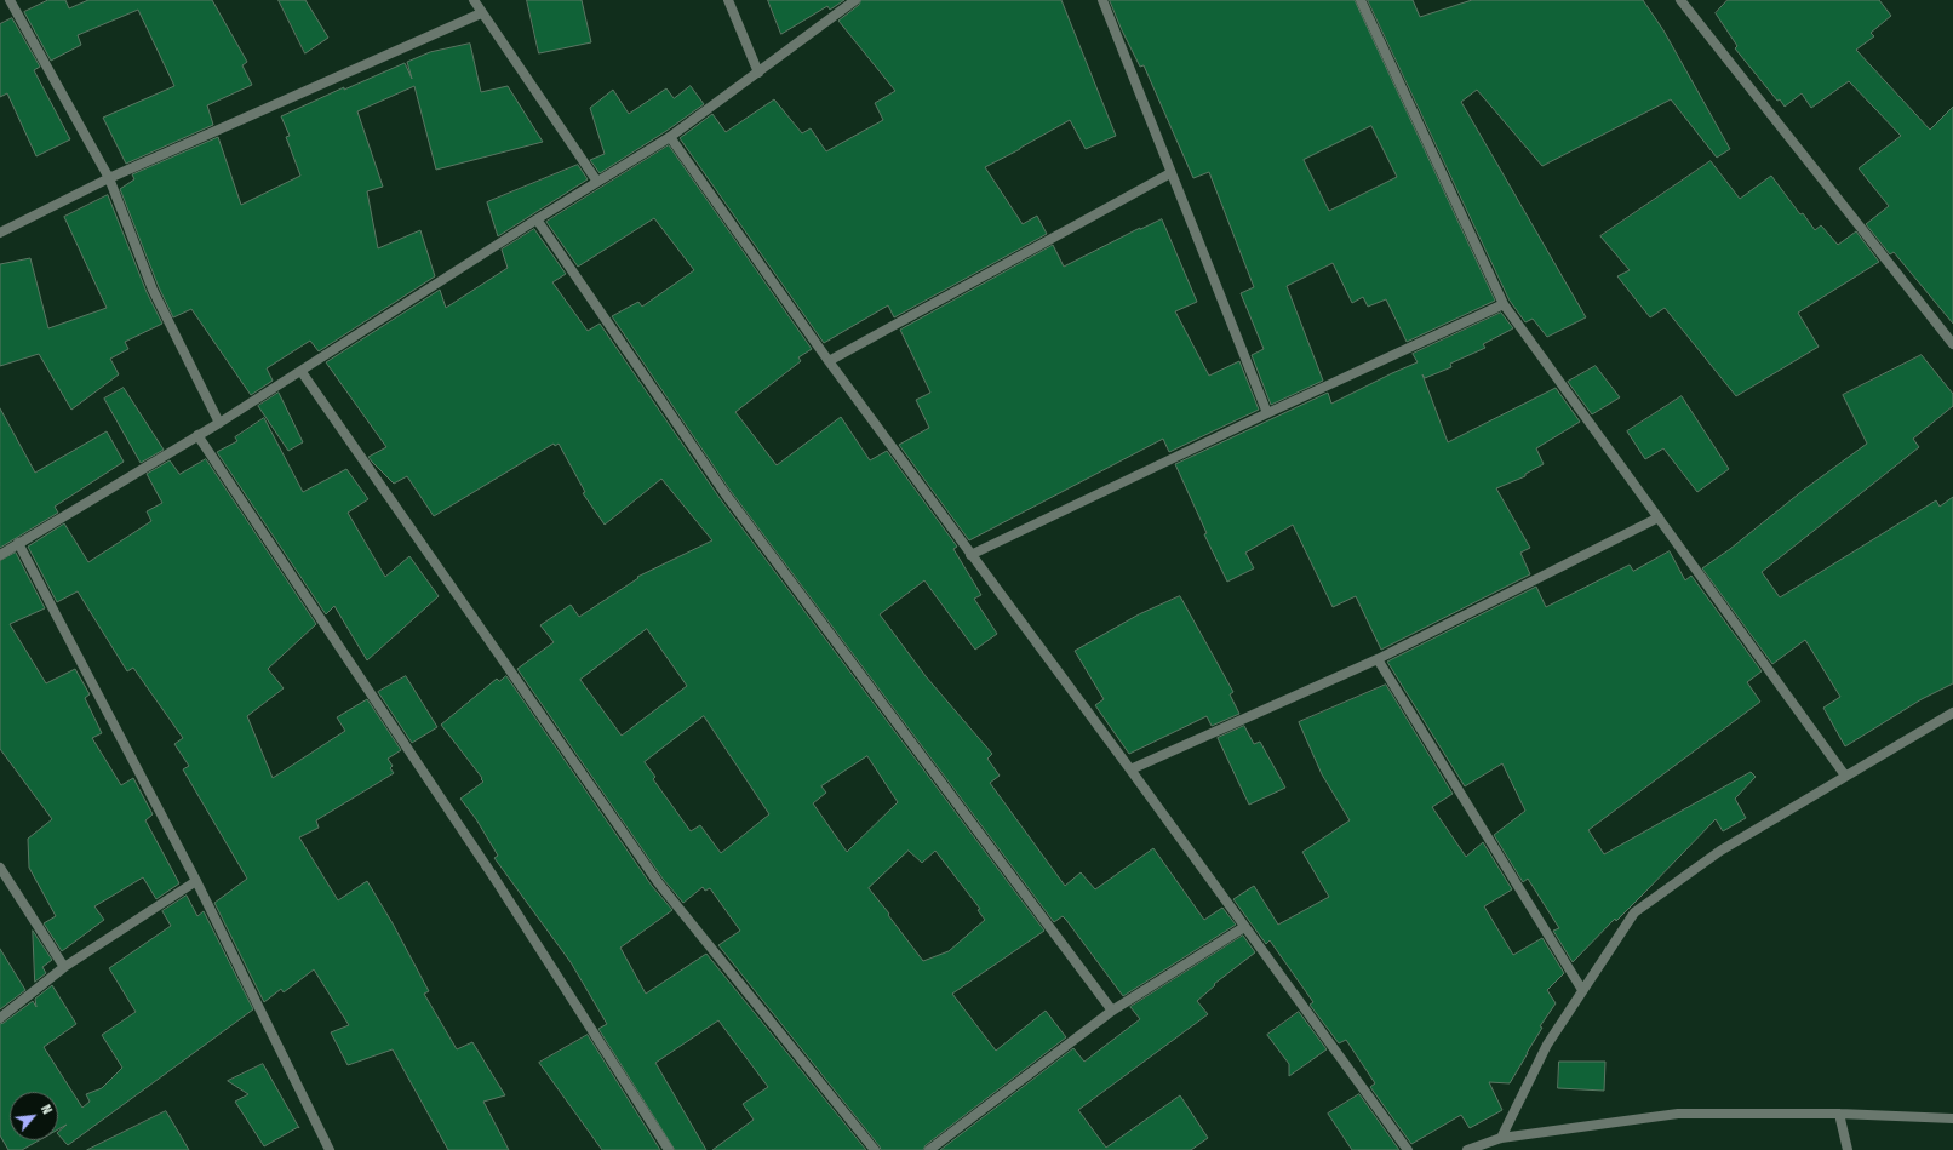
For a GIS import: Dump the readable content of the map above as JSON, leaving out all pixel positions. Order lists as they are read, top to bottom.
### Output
{
  "north": "top right"
}
